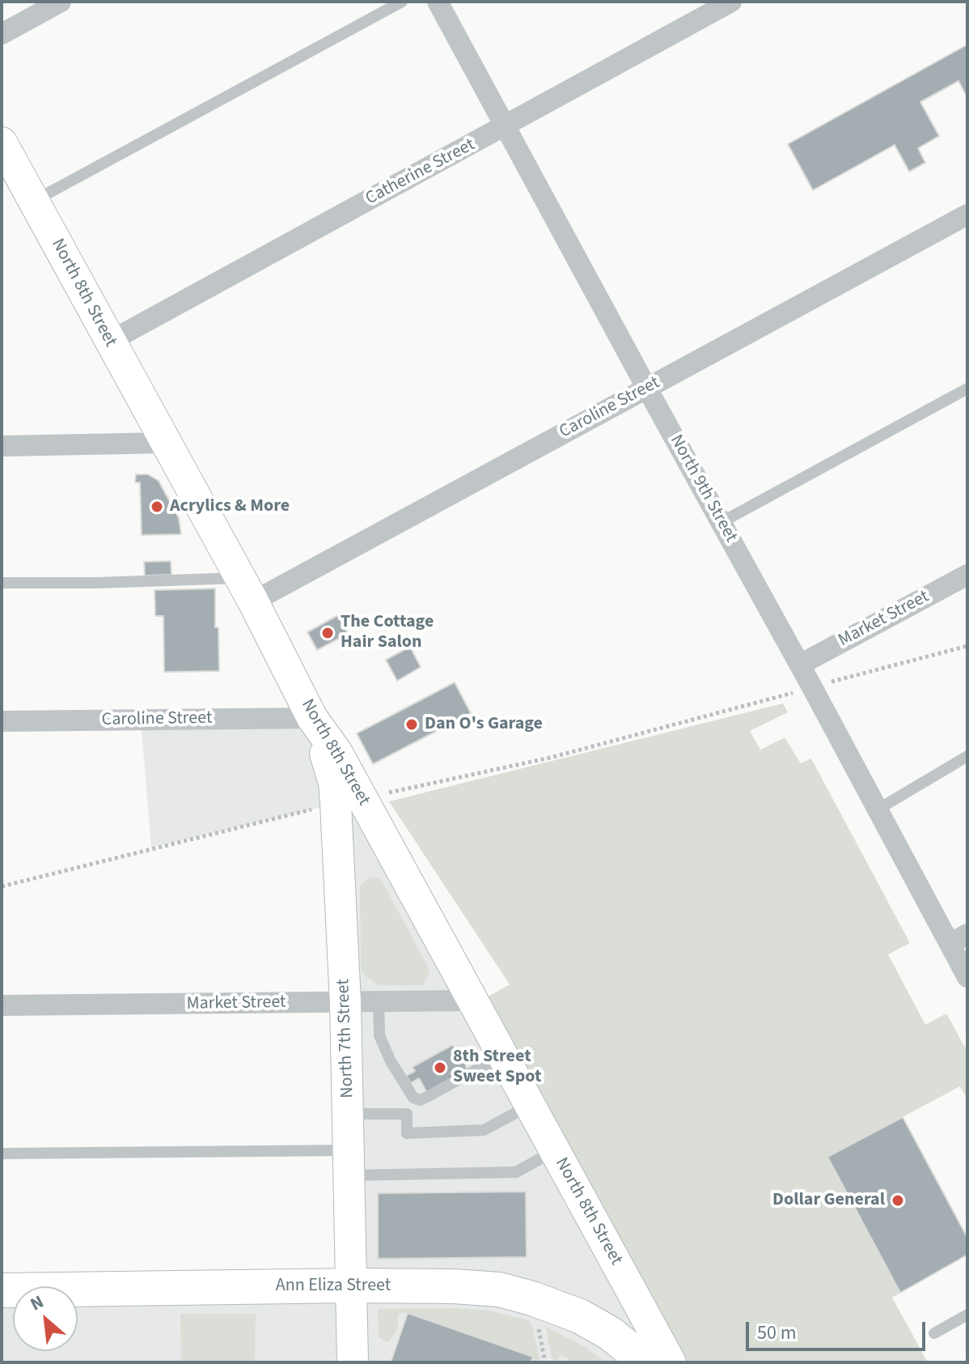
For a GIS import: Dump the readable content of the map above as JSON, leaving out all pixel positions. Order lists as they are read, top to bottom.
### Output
{
  "streets": {
    "main road": ["Ann Eliza Street"],
    "street": [
      "Catherine Street",
      "North 8th Street",
      "Caroline Street",
      "North 9th Street",
      "Market Street",
      "North 7th Street"
    ]
  },
  "crossings": [
    ["Catherine Street", "North 8th Street"],
    ["Catherine Street", "North 9th Street"],
    ["North 8th Street", "Caroline Street"],
    ["North 8th Street", "Market Street"],
    ["North 8th Street", "North 7th Street"],
    ["Caroline Street", "North 9th Street"],
    ["Caroline Street", "North 7th Street"],
    ["North 9th Street", "Market Street"],
    ["Market Street", "North 7th Street"],
    ["North 7th Street", "Ann Eliza Street"]
  ],
  "places": [
    "Acrylics & More",
    "The Cottage Hair Salon",
    "Dan O's Garage",
    "8th Street Sweet Spot",
    "Dollar General"
  ],
  "scale_bar": "50 m",
  "north": "top left"
}
